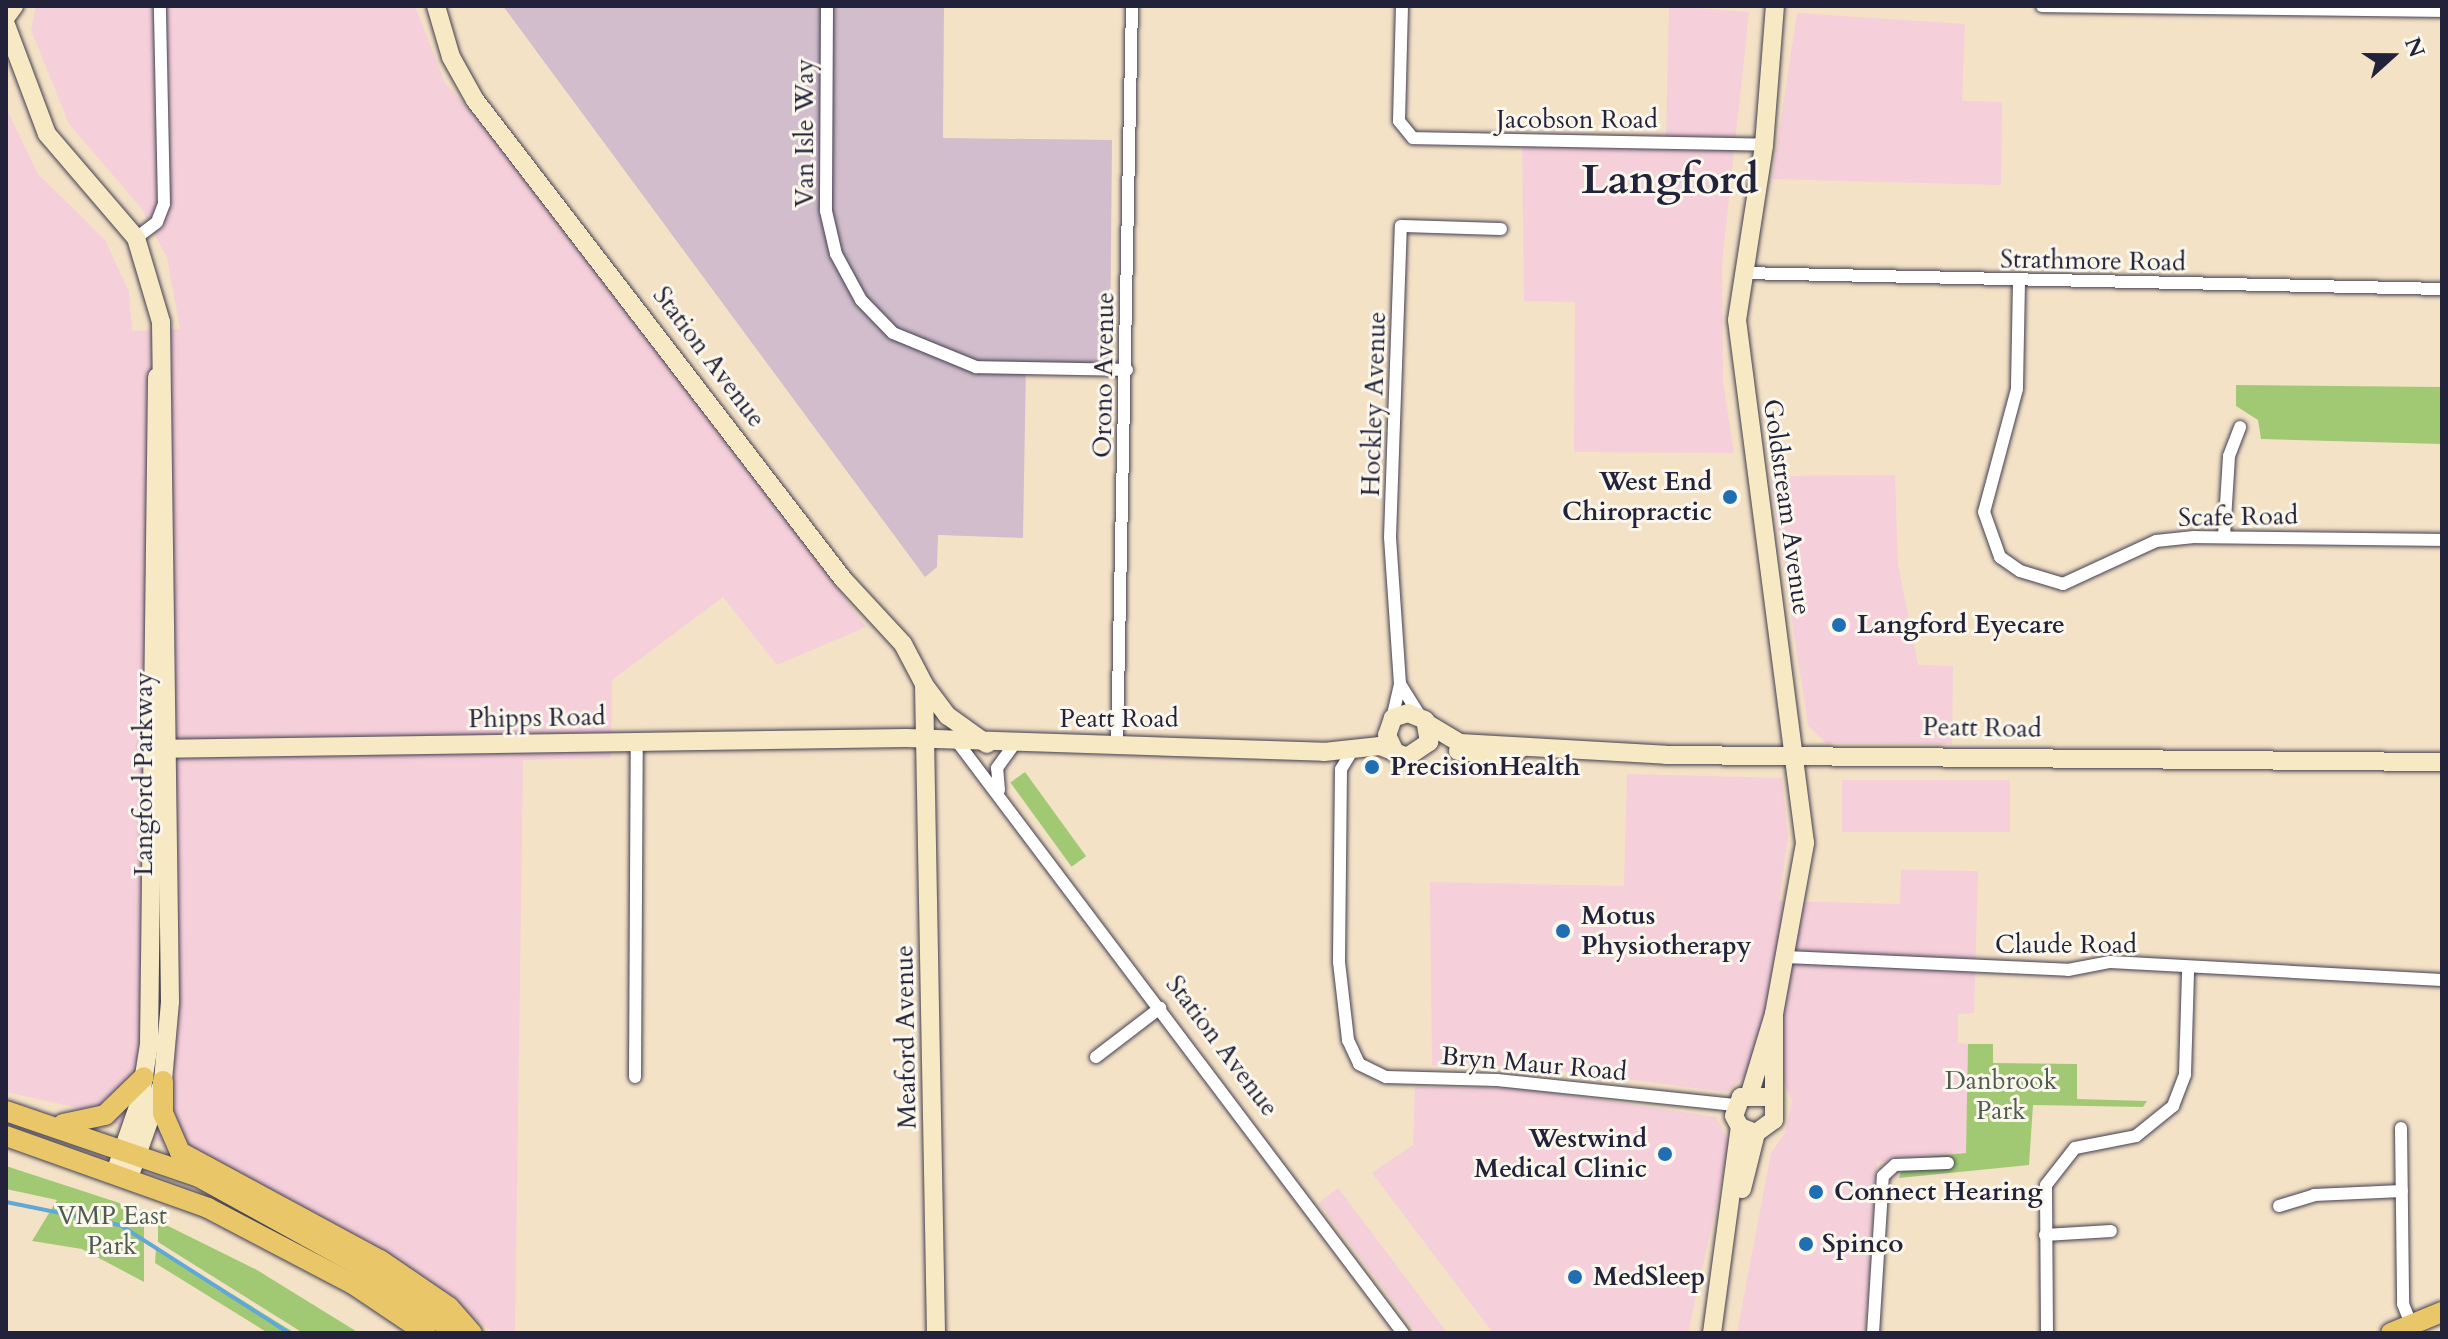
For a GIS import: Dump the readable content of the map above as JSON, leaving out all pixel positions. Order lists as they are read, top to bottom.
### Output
{
  "streets": {
    "street": [
      "Jacobson Road",
      "Van Isle Way",
      "Strathmore Road",
      "Station Avenue",
      "Orono Avenue",
      "Hockley Avenue",
      "Goldstream Avenue",
      "Scafe Road",
      "Phipps Road",
      "Peatt Road",
      "Langford Parkway",
      "Claude Road",
      "Meaford Avenue",
      "Bryn Maur Road"
    ]
  },
  "crossings": [
    ["Jacobson Road", "Goldstream Avenue"],
    ["Van Isle Way", "Orono Avenue"],
    ["Strathmore Road", "Goldstream Avenue"],
    ["Strathmore Road", "Scafe Road"],
    ["Station Avenue", "Phipps Road"],
    ["Station Avenue", "Peatt Road"],
    ["Station Avenue", "Meaford Avenue"],
    ["Orono Avenue", "Peatt Road"],
    ["Hockley Avenue", "Peatt Road"],
    ["Goldstream Avenue", "Peatt Road"],
    ["Goldstream Avenue", "Claude Road"],
    ["Goldstream Avenue", "Bryn Maur Road"],
    ["Phipps Road", "Peatt Road"],
    ["Phipps Road", "Langford Parkway"],
    ["Phipps Road", "Meaford Avenue"],
    ["Peatt Road", "Meaford Avenue"]
  ],
  "districts": ["Langford"],
  "parks": ["Danbrook Park", "VMP East Park"],
  "places": [
    "West End Chiropractic",
    "Langford Eyecare",
    "PrecisionHealth",
    "Motus Physiotherapy",
    "Westwind Medical Clinic",
    "Connect Hearing",
    "Spinco",
    "MedSleep"
  ],
  "north": "right"
}
